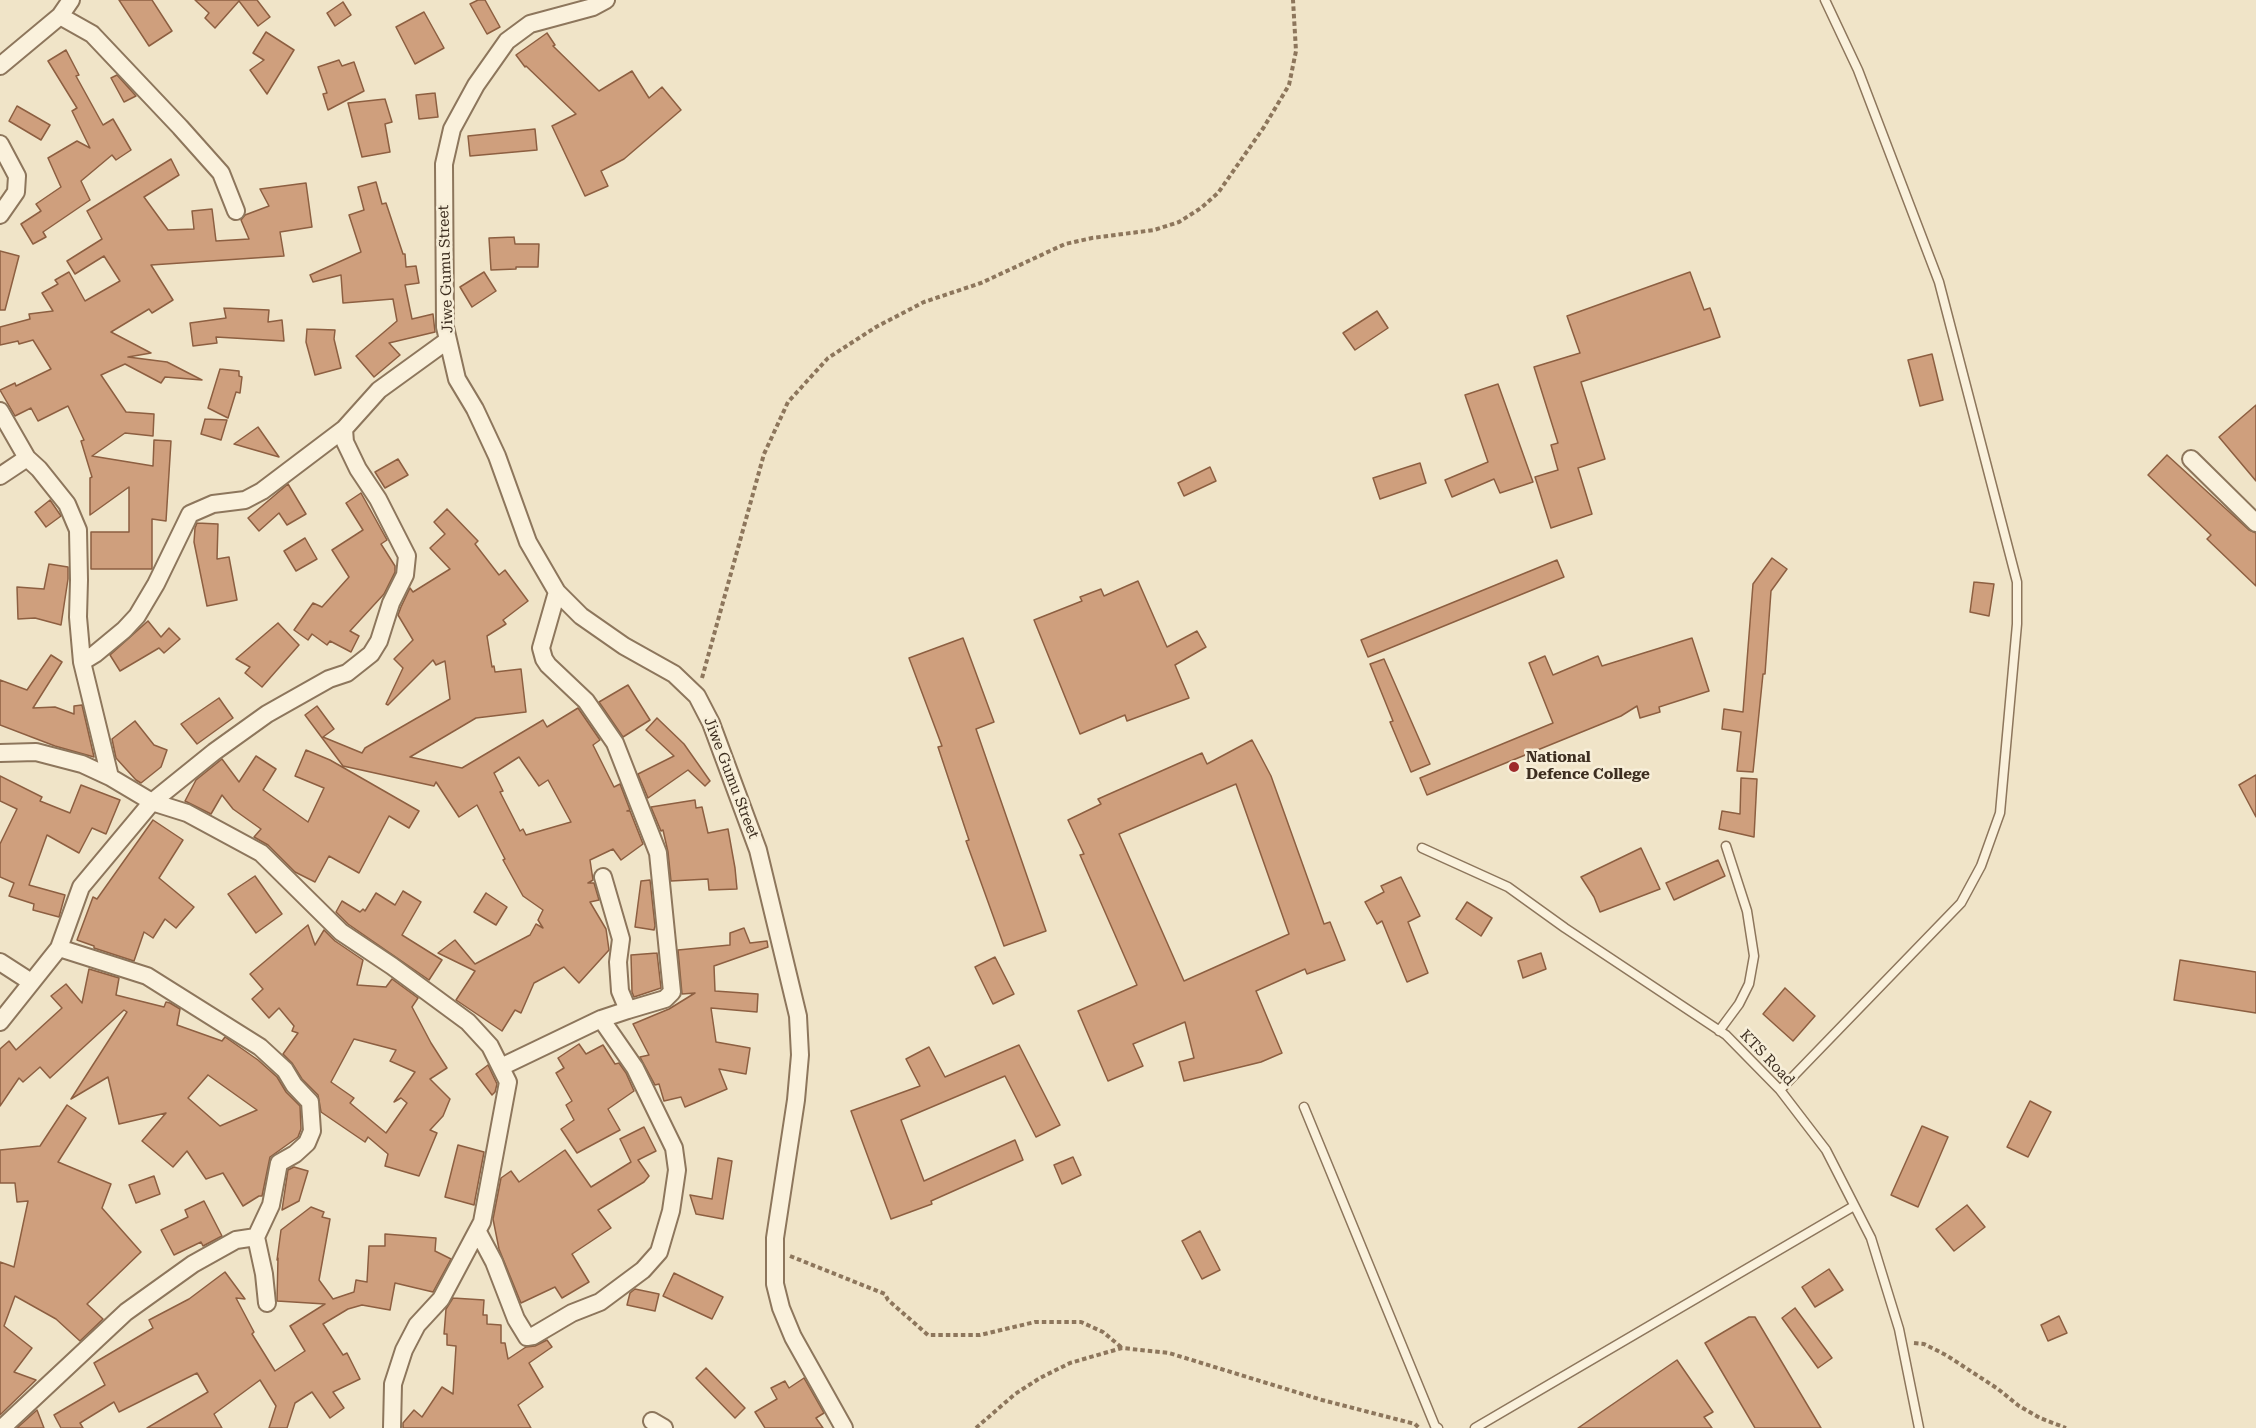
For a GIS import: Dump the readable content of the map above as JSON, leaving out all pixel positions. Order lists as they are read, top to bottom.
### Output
{
  "streets": {
    "street": ["Jiwe Gumu Street"],
    "lane": ["KTS Road"]
  },
  "places": ["National Defence College"]
}
